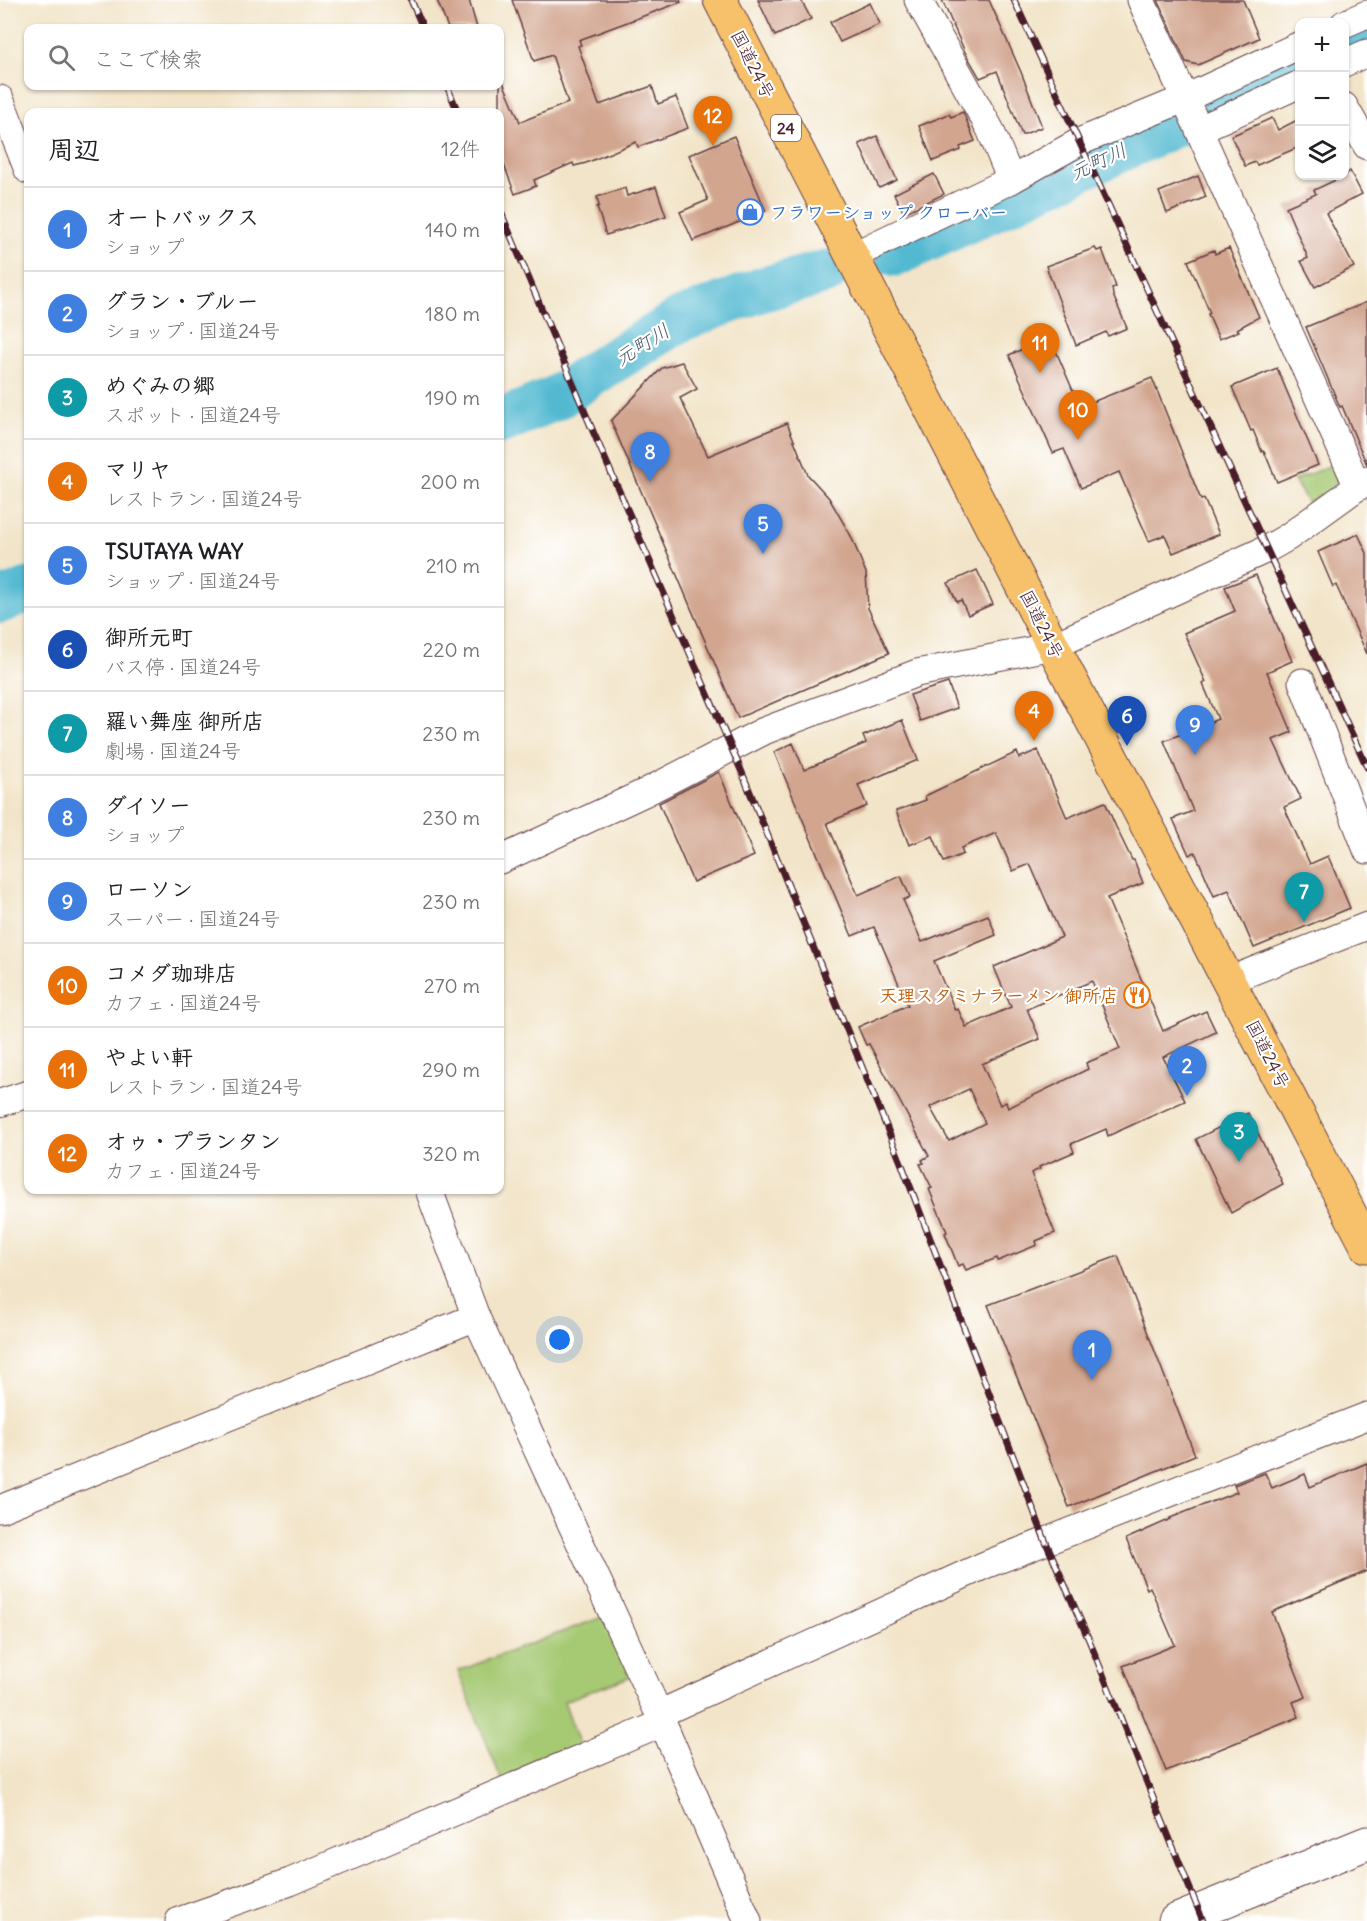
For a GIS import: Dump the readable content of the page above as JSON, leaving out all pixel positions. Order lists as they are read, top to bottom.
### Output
{
  "streets": {
    "highway": ["国道24号", "24"]
  },
  "water": ["元町川"],
  "places": {
    "shop": ["フラワーショップ クローバー"],
    "restaurant": ["天理スタミナラーメン 御所店"]
  },
  "page": {
    "map_buttons": ["+", "−"],
    "search": "ここで検索",
    "pins": [
      "12",
      "11",
      "10",
      "8",
      "5",
      "4",
      "6",
      "9",
      "7",
      "2",
      "3",
      "1"
    ],
    "heading": ["周辺", "12件"],
    "list": [
      {
        "mark": "1",
        "name": "オートバックス",
        "note": "ショップ",
        "value": "140 m"
      },
      {
        "mark": "2",
        "name": "グラン・ブルー",
        "note": "ショップ · 国道24号",
        "value": "180 m"
      },
      {
        "mark": "3",
        "name": "めぐみの郷",
        "note": "スポット · 国道24号",
        "value": "190 m"
      },
      {
        "mark": "4",
        "name": "マリヤ",
        "note": "レストラン · 国道24号",
        "value": "200 m"
      },
      {
        "mark": "5",
        "name": "TSUTAYA WAY",
        "note": "ショップ · 国道24号",
        "value": "210 m"
      },
      {
        "mark": "6",
        "name": "御所元町",
        "note": "バス停 · 国道24号",
        "value": "220 m"
      },
      {
        "mark": "7",
        "name": "羅い舞座 御所店",
        "note": "劇場 · 国道24号",
        "value": "230 m"
      },
      {
        "mark": "8",
        "name": "ダイソー",
        "note": "ショップ",
        "value": "230 m"
      },
      {
        "mark": "9",
        "name": "ローソン",
        "note": "スーパー · 国道24号",
        "value": "230 m"
      },
      {
        "mark": "10",
        "name": "コメダ珈琲店",
        "note": "カフェ · 国道24号",
        "value": "270 m"
      },
      {
        "mark": "11",
        "name": "やよい軒",
        "note": "レストラン · 国道24号",
        "value": "290 m"
      },
      {
        "mark": "12",
        "name": "オゥ・プランタン",
        "note": "カフェ · 国道24号",
        "value": "320 m"
      }
    ]
  }
}
